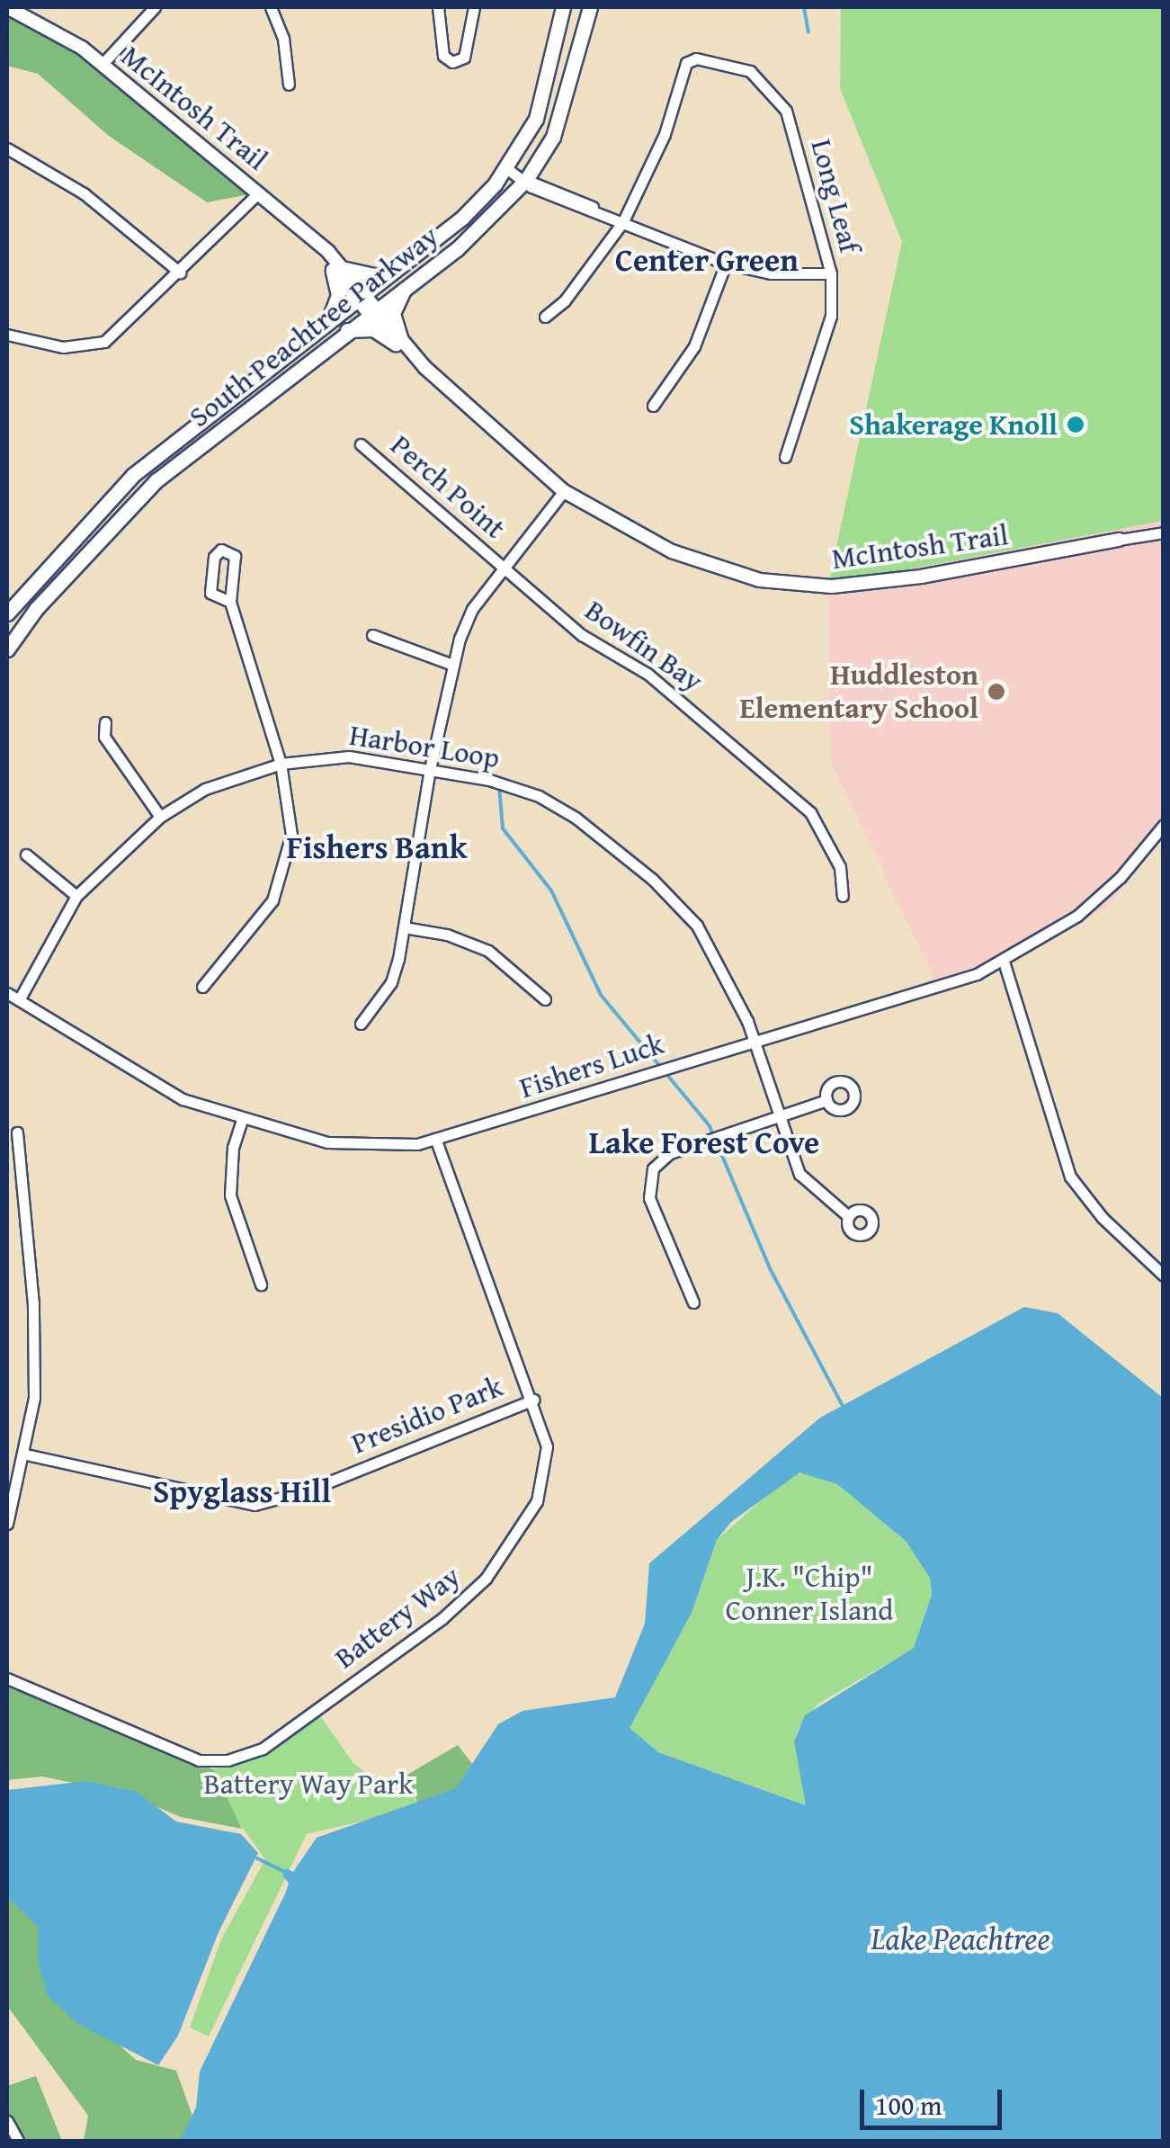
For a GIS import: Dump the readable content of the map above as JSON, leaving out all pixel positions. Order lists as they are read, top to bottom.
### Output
{
  "streets": {
    "main road": ["South Peachtree Parkway"],
    "street": [
      "McIntosh Trail",
      "Long Leaf",
      "Perch Point",
      "Bowfin Bay",
      "Harbor Loop",
      "Fishers Luck",
      "Presidio Park",
      "Battery Way"
    ]
  },
  "crossings": [
    ["McIntosh Trail", "South Peachtree Parkway"],
    ["Perch Point", "Bowfin Bay"],
    ["Harbor Loop", "Fishers Luck"],
    ["Fishers Luck", "Battery Way"],
    ["Presidio Park", "Battery Way"]
  ],
  "districts": [
    "Center Green",
    "Fishers Bank",
    "Lake Forest Cove",
    "Spyglass Hill"
  ],
  "water": ["Lake Peachtree"],
  "parks": ["J.K. \"Chip\" Conner Island", "Battery Way Park"],
  "places": ["Shakerage Knoll", "Huddleston Elementary School"],
  "scale_bar": "100 m"
}
